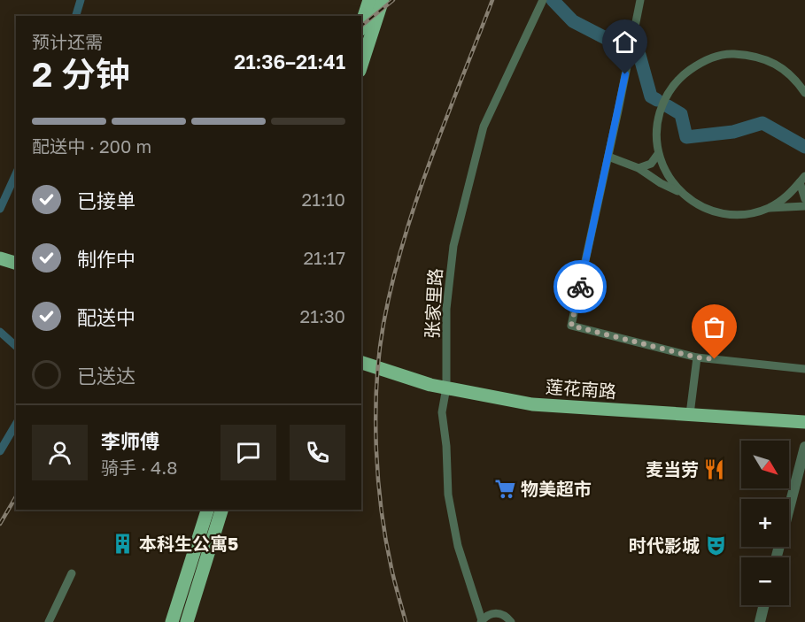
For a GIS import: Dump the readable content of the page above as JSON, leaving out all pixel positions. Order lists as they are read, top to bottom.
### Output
{
  "streets": {
    "main road": ["莲花南路"],
    "street": ["张家里路"]
  },
  "crossings": [
    ["张家里路", "莲花南路"]
  ],
  "places": {
    "restaurant": ["麦当劳"],
    "supermarket": ["物美超市"],
    "building": ["本科生公寓5"],
    "theatre": ["时代影城"]
  },
  "north": "bottom right",
  "page": {
    "heading": ["2 分钟", "预计还需", "21:36–21:41"],
    "panel": ["李师傅", "骑手 · 4.8"],
    "bar": "配送中 · 200 m",
    "list": [
      ["已接单", "21:10"],
      ["制作中", "21:17"],
      ["配送中", "21:30"],
      "已送达"
    ],
    "map_buttons": ["+", "−"]
  }
}
